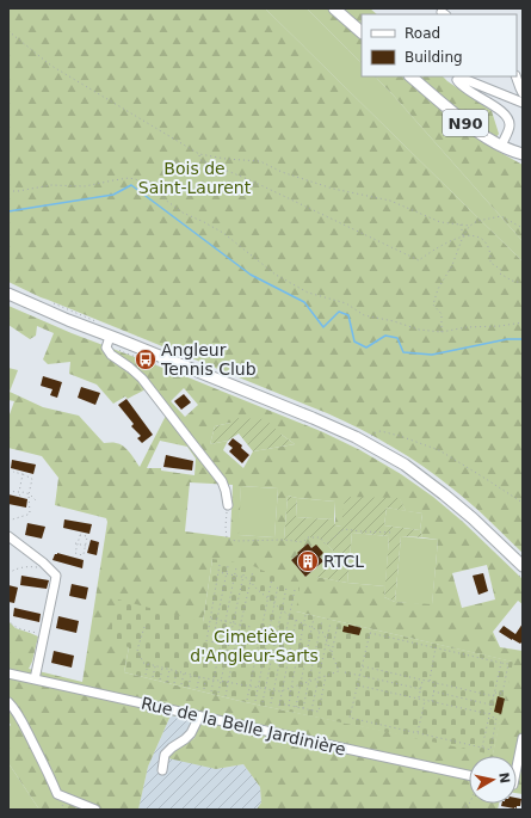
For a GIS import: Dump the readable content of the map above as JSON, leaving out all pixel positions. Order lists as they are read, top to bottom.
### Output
{
  "streets": {
    "main road": ["N90"],
    "street": ["Rue de la Belle Jardinière"]
  },
  "parks": ["Bois de Saint-Laurent", "Cimetière d'Angleur-Sarts"],
  "places": {
    "bus stop": ["Angleur Tennis Club"],
    "building": ["RTCL"]
  },
  "legend": ["Road", "Building"],
  "north": "right"
}
